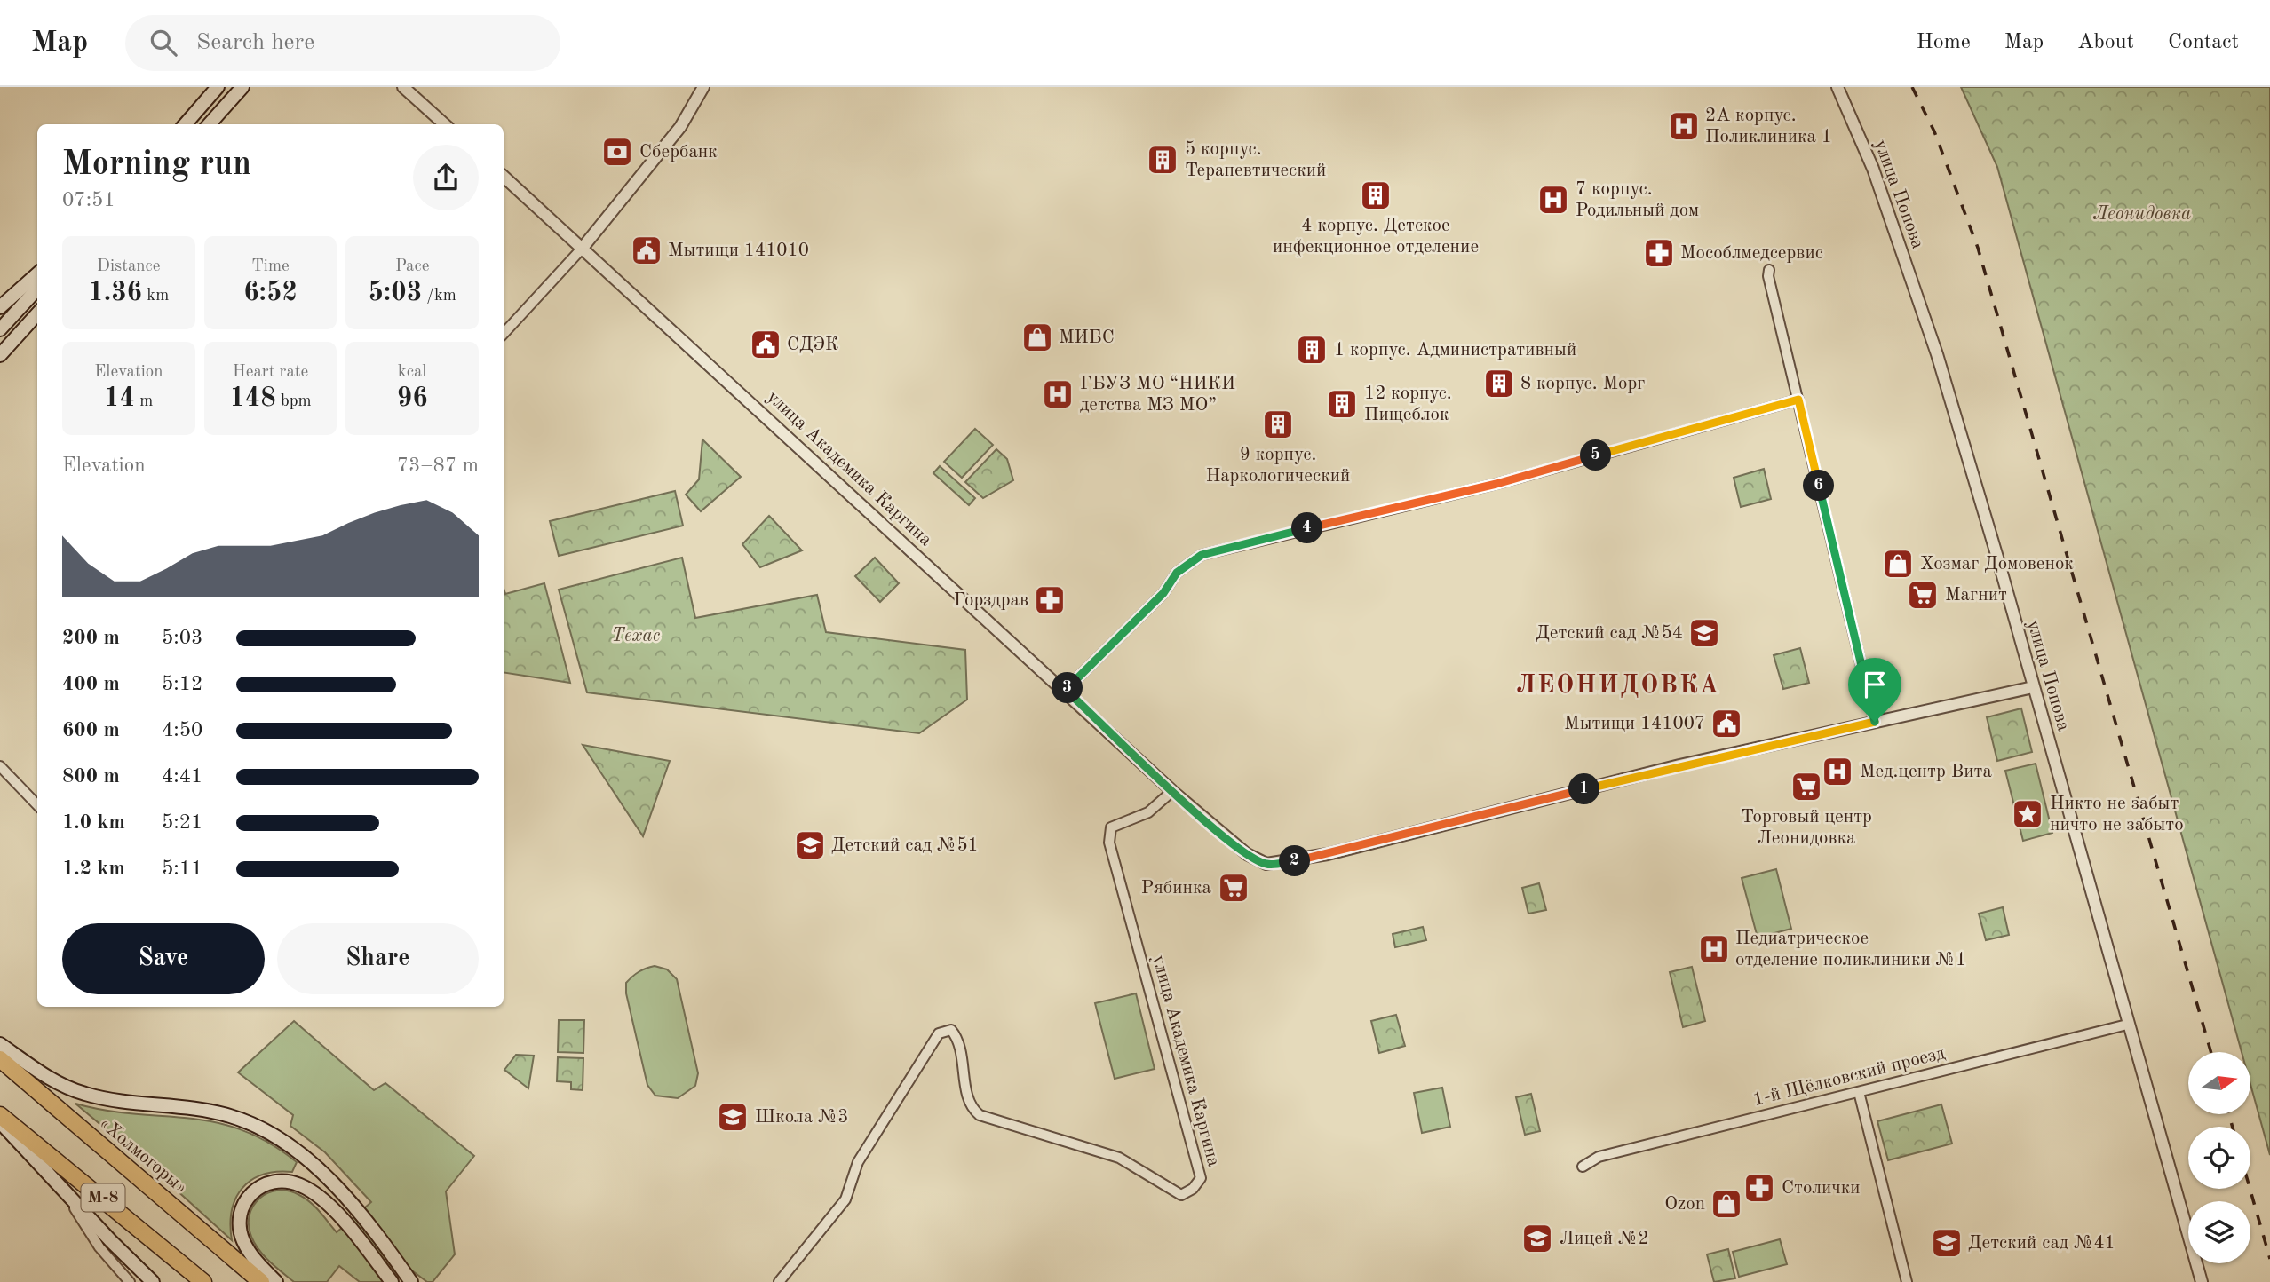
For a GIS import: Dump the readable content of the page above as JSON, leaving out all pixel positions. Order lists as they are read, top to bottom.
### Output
{
  "streets": {
    "highway": ["«Холмогоры»", "М-8"],
    "street": ["улица Попова", "улица Академика Каргина", "1-й Щёлковский проезд"]
  },
  "crossings": [
    ["улица Попова", "1-й Щёлковский проезд"]
  ],
  "districts": ["ЛЕОНИДОВКА"],
  "parks": ["Леонидовка", "Техас"],
  "places": {
    "hospital": [
      "2А корпус. Поликлиника 1",
      "7 корпус. Родильный дом",
      "ГБУЗ МО “НИКИ детства МЗ МО”",
      "Мед.центр Вита",
      "Педиатрическое отделение поликлиники №1"
    ],
    "bank": ["Сбербанк"],
    "building": [
      "5 корпус. Терапевтический",
      "4 корпус. Детское инфекционное отделение",
      "1 корпус. Административный",
      "8 корпус. Морг",
      "12 корпус. Пищеблок",
      "9 корпус. Наркологический"
    ],
    "public building": ["Мытищи 141010", "СДЭК", "Мытищи 141007"],
    "pharmacy": ["Мособлмедсервис", "Горздрав", "Столички"],
    "shop": ["МИБС", "Хозмаг Домовенок", "Ozon"],
    "supermarket": ["Магнит", "Торговый центр Леонидовка", "Рябинка"],
    "school or university": [
      "Детский сад №54",
      "Детский сад №51",
      "Школа №3",
      "Лицей №2",
      "Детский сад №41"
    ],
    "place": ["Никто не забыт ничто не забыто"]
  },
  "north": "right",
  "page": {
    "header": "Map",
    "search": "Search here",
    "nav": [
      "Home",
      "Map",
      "About",
      "Contact"
    ],
    "heading": ["Morning run", "07:51"],
    "stats": [
      ["Distance", "1.36 km"],
      ["Time", "6:52"],
      ["Pace", "5:03 /km"],
      ["Elevation", "14 m"],
      ["Heart rate", "148 bpm"],
      ["kcal", "96"]
    ],
    "pins": [
      "5",
      "6",
      "4",
      "3",
      "1",
      "2"
    ],
    "chart": ["Elevation", "73–87 m"],
    "list": [
      {
        "name": "200 m",
        "note": "5:03"
      },
      {
        "name": "400 m",
        "note": "5:12"
      },
      {
        "name": "600 m",
        "note": "4:50"
      },
      {
        "name": "800 m",
        "note": "4:41"
      },
      {
        "name": "1.0 km",
        "note": "5:21"
      },
      {
        "name": "1.2 km",
        "note": "5:11"
      }
    ],
    "buttons": ["Save", "Share"]
  }
}
